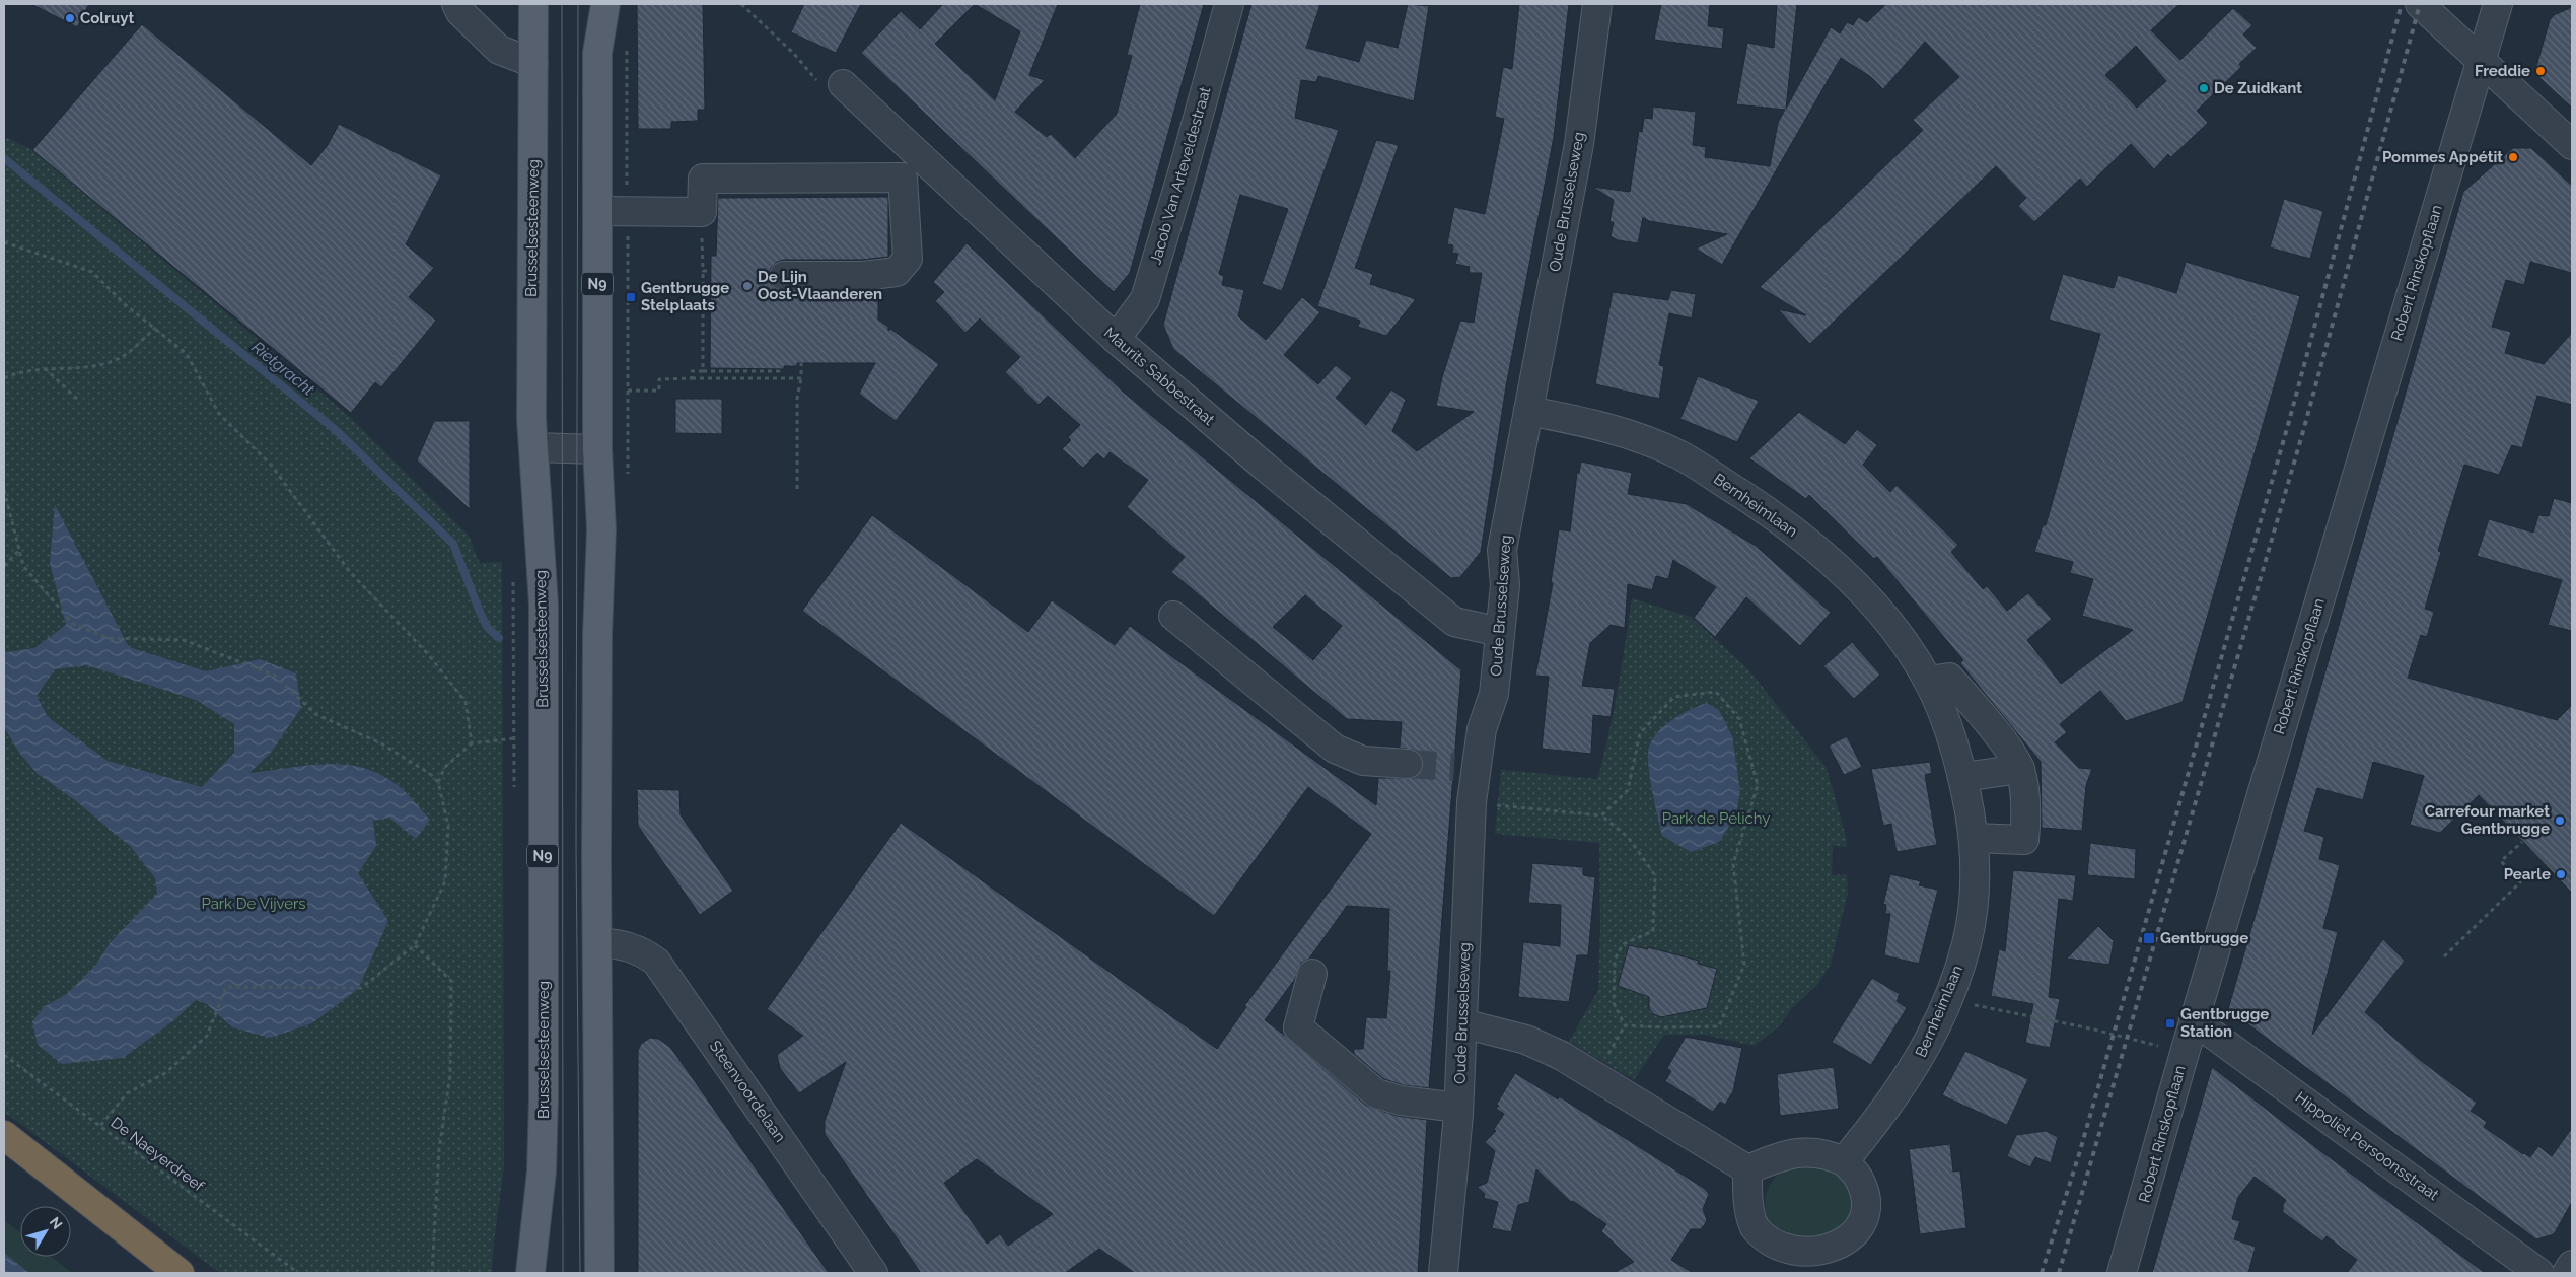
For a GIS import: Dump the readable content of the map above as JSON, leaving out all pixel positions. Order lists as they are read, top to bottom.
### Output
{
  "streets": {
    "main road": ["Brusselsesteenweg", "N9"],
    "street": [
      "Jacob Van Arteveldestraat",
      "Oude Brusselseweg",
      "Robert Rinskopflaan",
      "Maurits Sabbestraat",
      "Bernheimlaan",
      "Steenvoordelaan",
      "Hippoliet Persoonsstraat"
    ],
    "path": ["De Naeyerdreef"]
  },
  "crossings": [
    ["Jacob Van Arteveldestraat", "Maurits Sabbestraat"],
    ["Oude Brusselseweg", "Maurits Sabbestraat"],
    ["Oude Brusselseweg", "Bernheimlaan"],
    ["Robert Rinskopflaan", "Hippoliet Persoonsstraat"],
    ["N9", "Steenvoordelaan"]
  ],
  "water": ["Rietgracht"],
  "parks": ["Park de Pélichy", "Park De Vijvers"],
  "places": {
    "other": [
      "Colruyt",
      "Freddie",
      "De Zuidkant",
      "Pommes Appétit",
      "De Lijn Oost-Vlaanderen",
      "Carrefour market Gentbrugge",
      "Pearle"
    ],
    "transit": ["Gentbrugge Stelplaats", "Gentbrugge", "Gentbrugge Station"]
  },
  "north": "top right"
}
